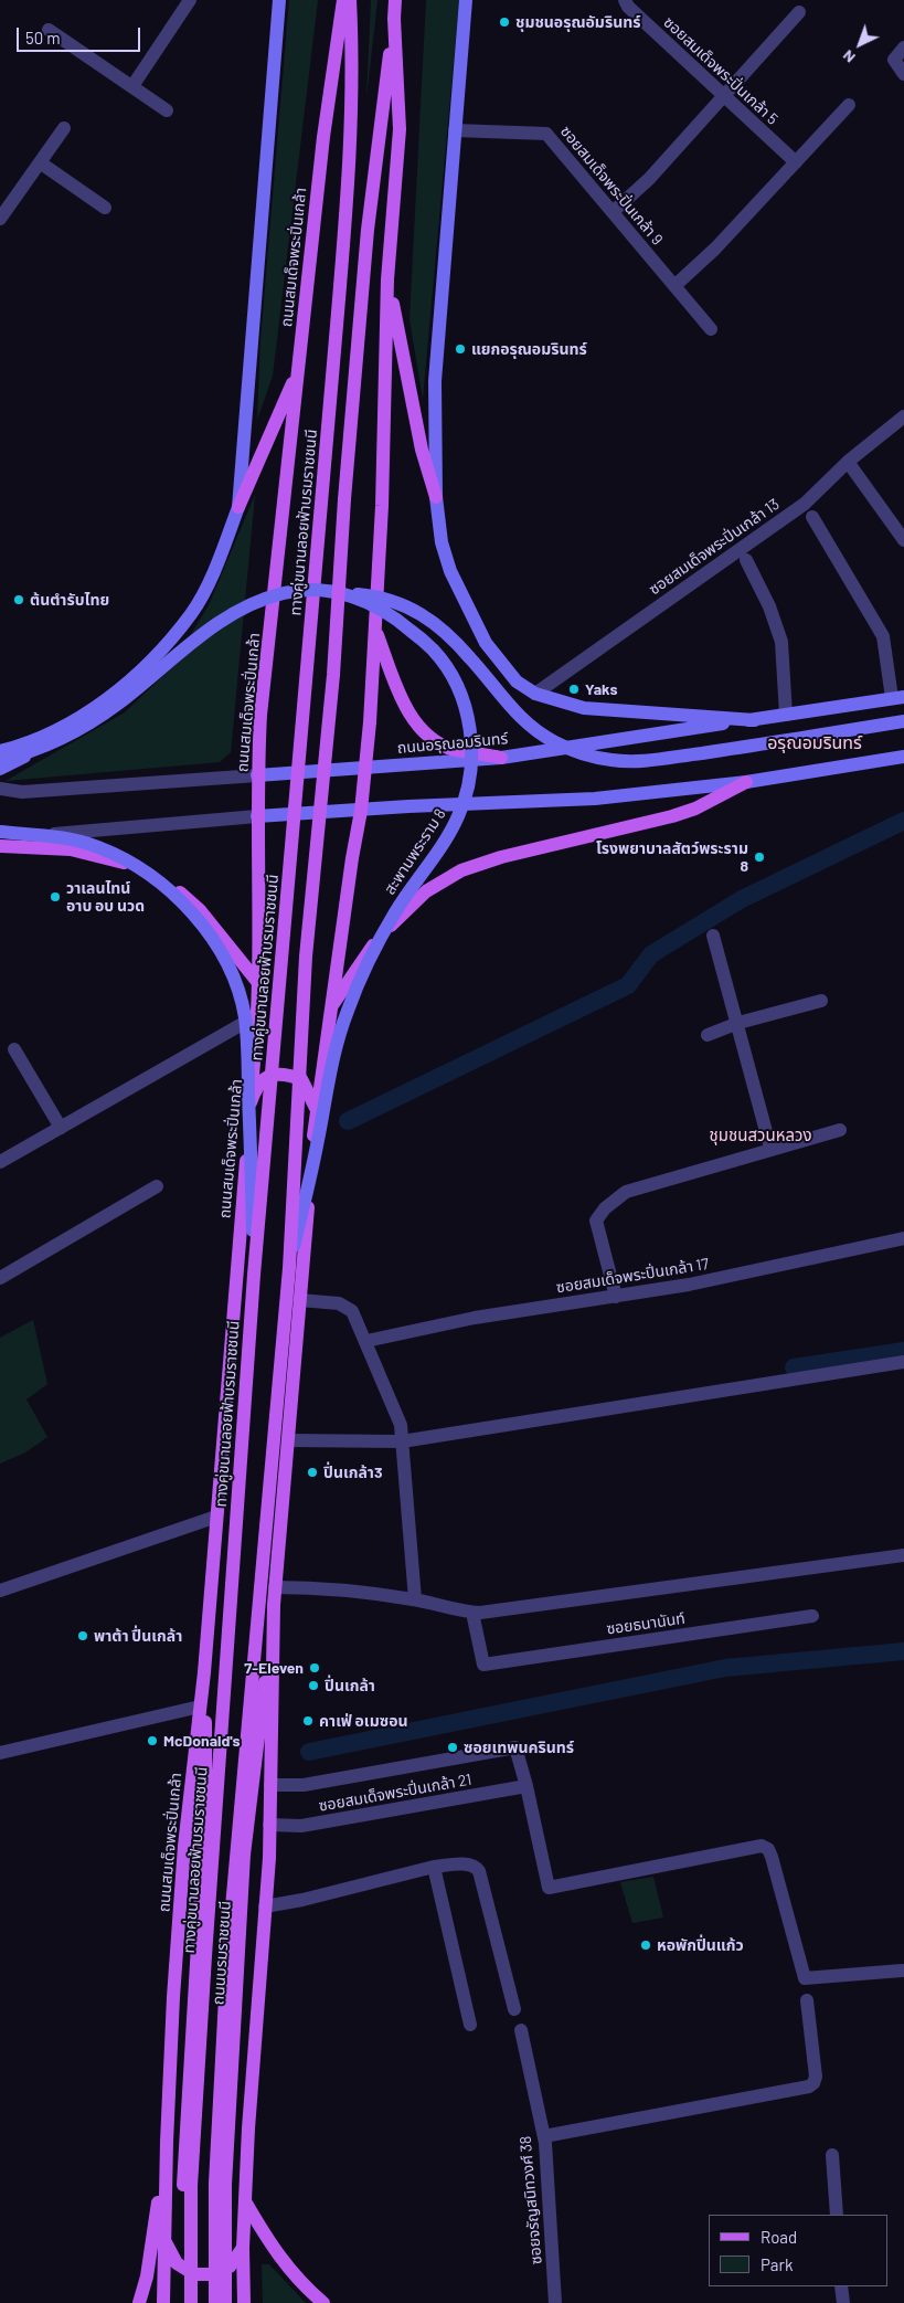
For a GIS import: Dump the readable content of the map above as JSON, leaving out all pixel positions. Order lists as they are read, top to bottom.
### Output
{
  "streets": {
    "main road": [
      "ถนนสมเด็จพระปิ่นเกล้า",
      "ทางคู่ขนานลอยฟ้าบรมราชชนนี",
      "ถนนอรุณอมรินทร์",
      "สะพานพระราม 8",
      "ถนนบรมราชชนนี"
    ],
    "street": [
      "ซอยสมเด็จพระปิ่นเกล้า 5",
      "ซอยสมเด็จพระปิ่นเกล้า 9",
      "ซอยสมเด็จพระปิ่นเกล้า 13",
      "ซอยสมเด็จพระปิ่นเกล้า 17",
      "ซอยธนานันท์",
      "ซอยสมเด็จพระปิ่นเกล้า 21",
      "ซอยจรัญสนิทวงศ์ 38"
    ]
  },
  "crossings": [
    ["ถนนสมเด็จพระปิ่นเกล้า", "ถนนอรุณอมรินทร์"],
    ["ถนนสมเด็จพระปิ่นเกล้า", "ถนนบรมราชชนนี"]
  ],
  "districts": ["อรุณอมรินทร์", "ชุมชนสวนหลวง"],
  "places": [
    "ชุมชนอรุณอัมรินทร์",
    "แยกอรุณอมรินทร์",
    "ต้นตำรับไทย",
    "Yaks",
    "โรงพยาบาลสัตว์พระราม 8",
    "วาเลนไทน์ อาบ อบ นวด",
    "ปิ่นเกล้า3",
    "พาต้า ปื่นเกล้า",
    "7-Eleven",
    "ปิ่นเกล้า",
    "คาเฟ่ อเมซอน",
    "McDonald's",
    "ซอยเทพนครินทร์",
    "หอพักปิ่นแก้ว"
  ],
  "legend": ["Road", "Park"],
  "scale_bar": "50 m",
  "north": "bottom left"
}
